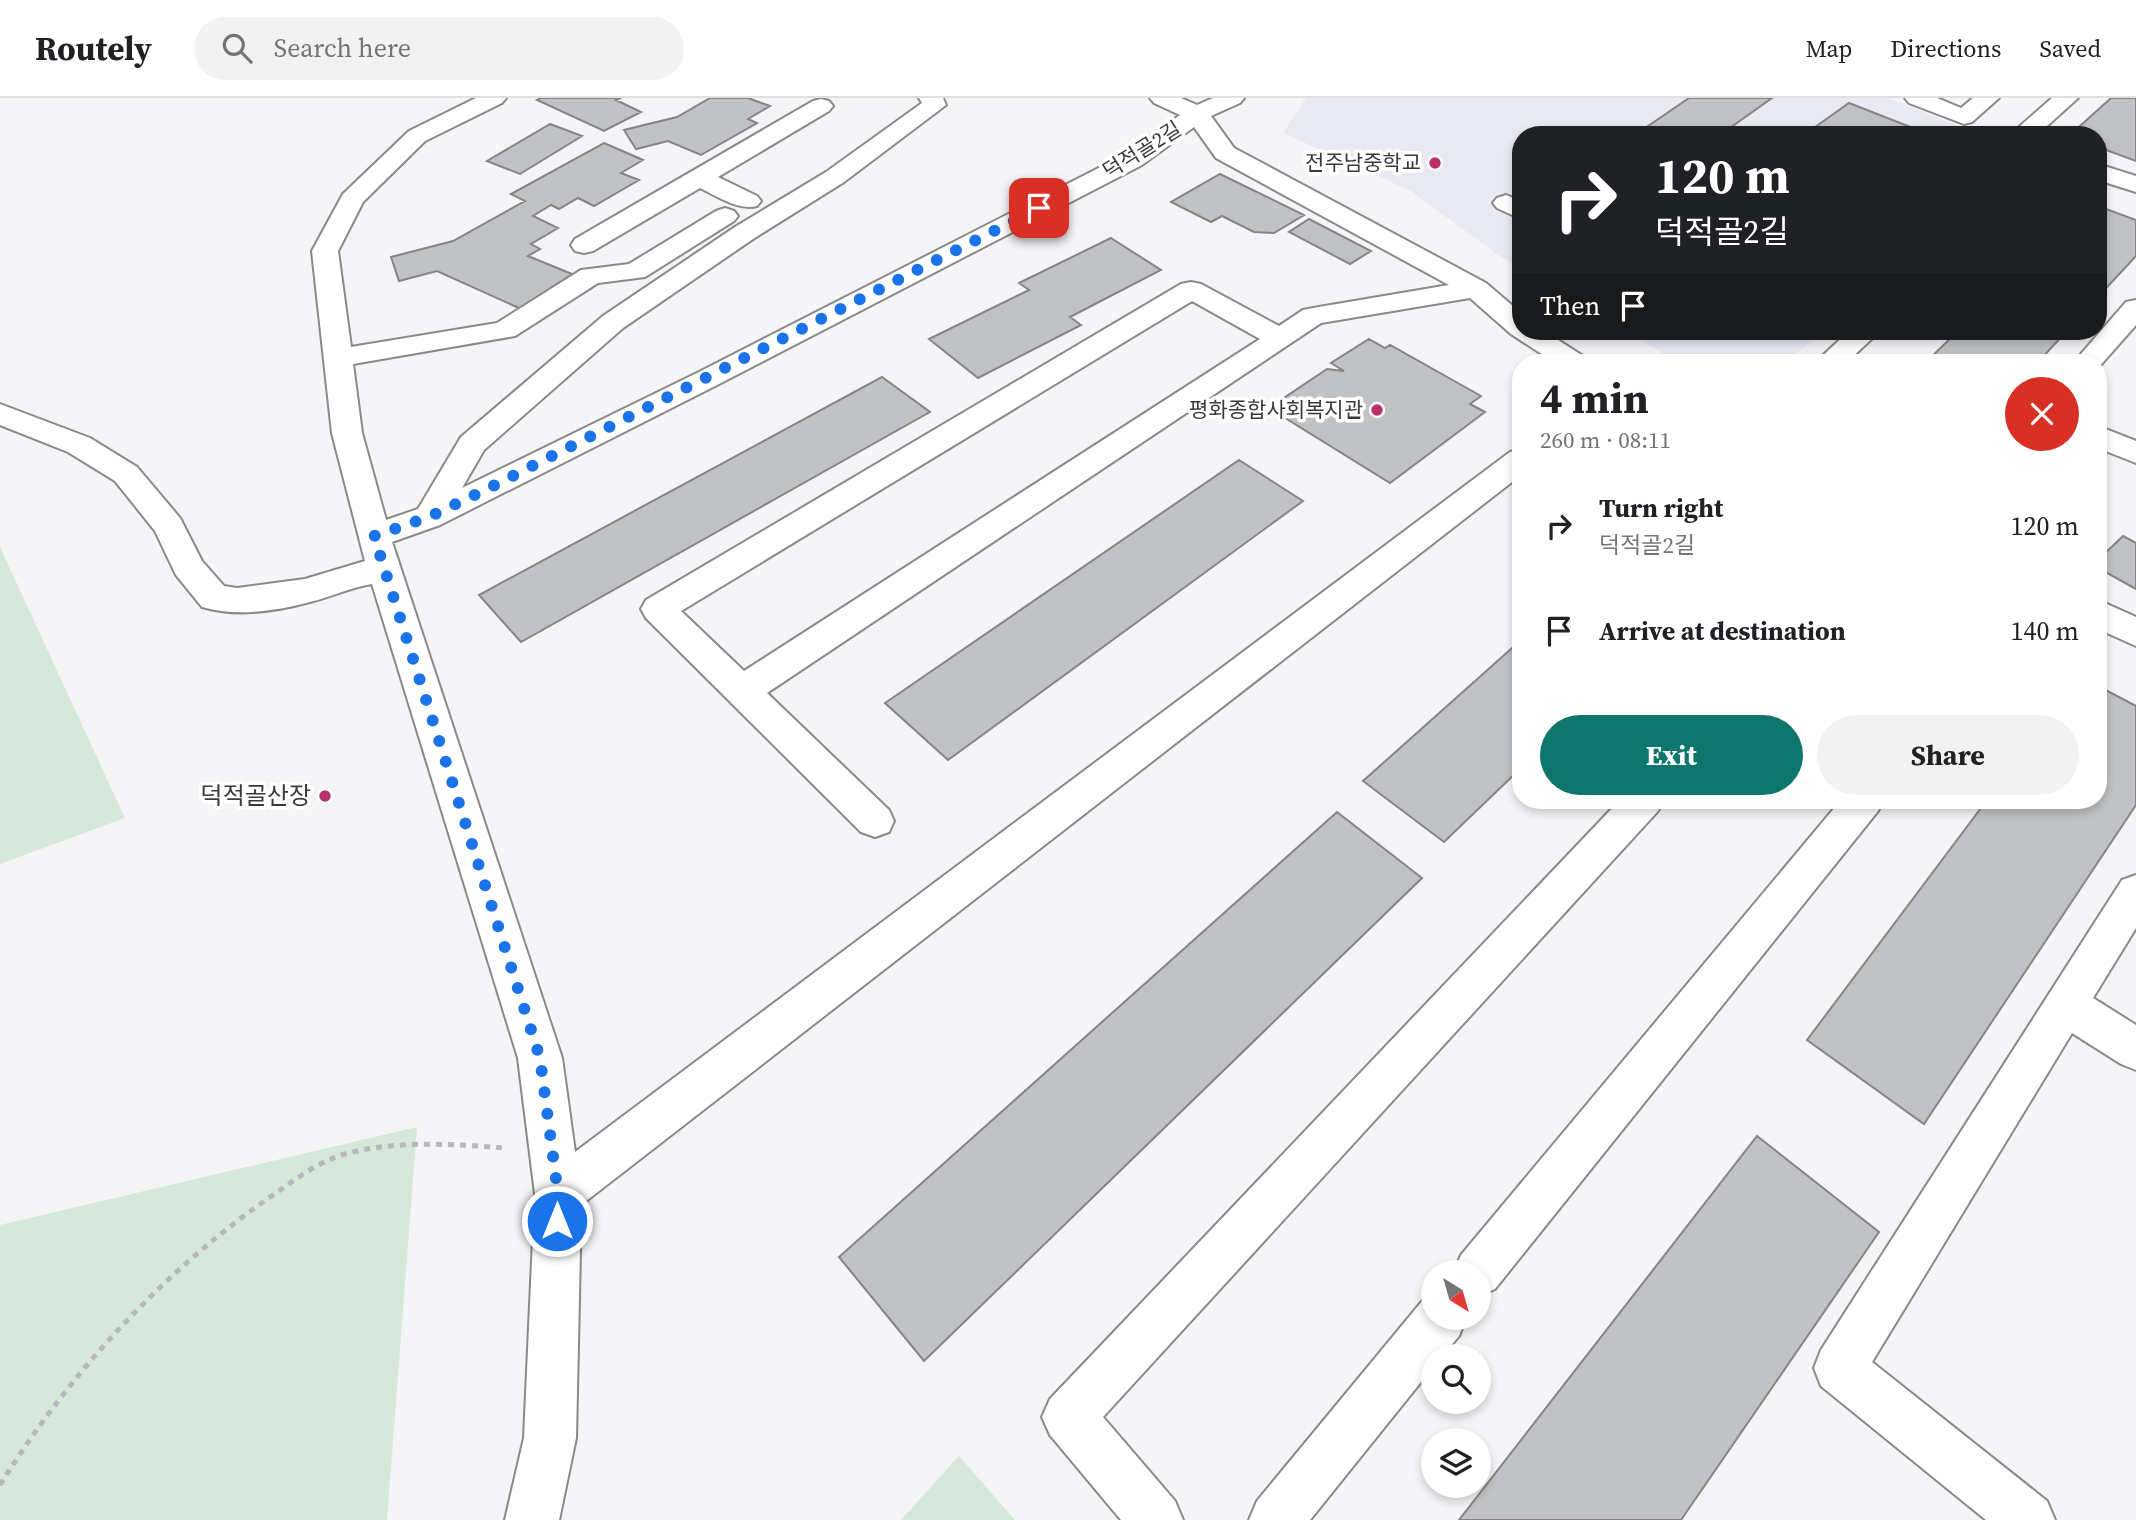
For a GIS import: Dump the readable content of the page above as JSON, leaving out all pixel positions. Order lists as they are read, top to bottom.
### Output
{
  "streets": {
    "street": ["덕적골2길"]
  },
  "places": ["전주남중학교", "평화종합사회복지관", "덕적골산장"],
  "north": "bottom right",
  "page": {
    "header": "Routely",
    "search": "Search here",
    "nav": ["Map", "Directions", "Saved"],
    "turn": ["120 m", "덕적골2길"],
    "then": "Then",
    "heading": ["4 min", "260 m · 08:11"],
    "list": [
      {
        "name": "Turn right",
        "note": "덕적골2길",
        "value": "120 m"
      },
      {
        "name": "Arrive at destination",
        "value": "140 m"
      }
    ],
    "buttons": ["Exit", "Share"]
  }
}
